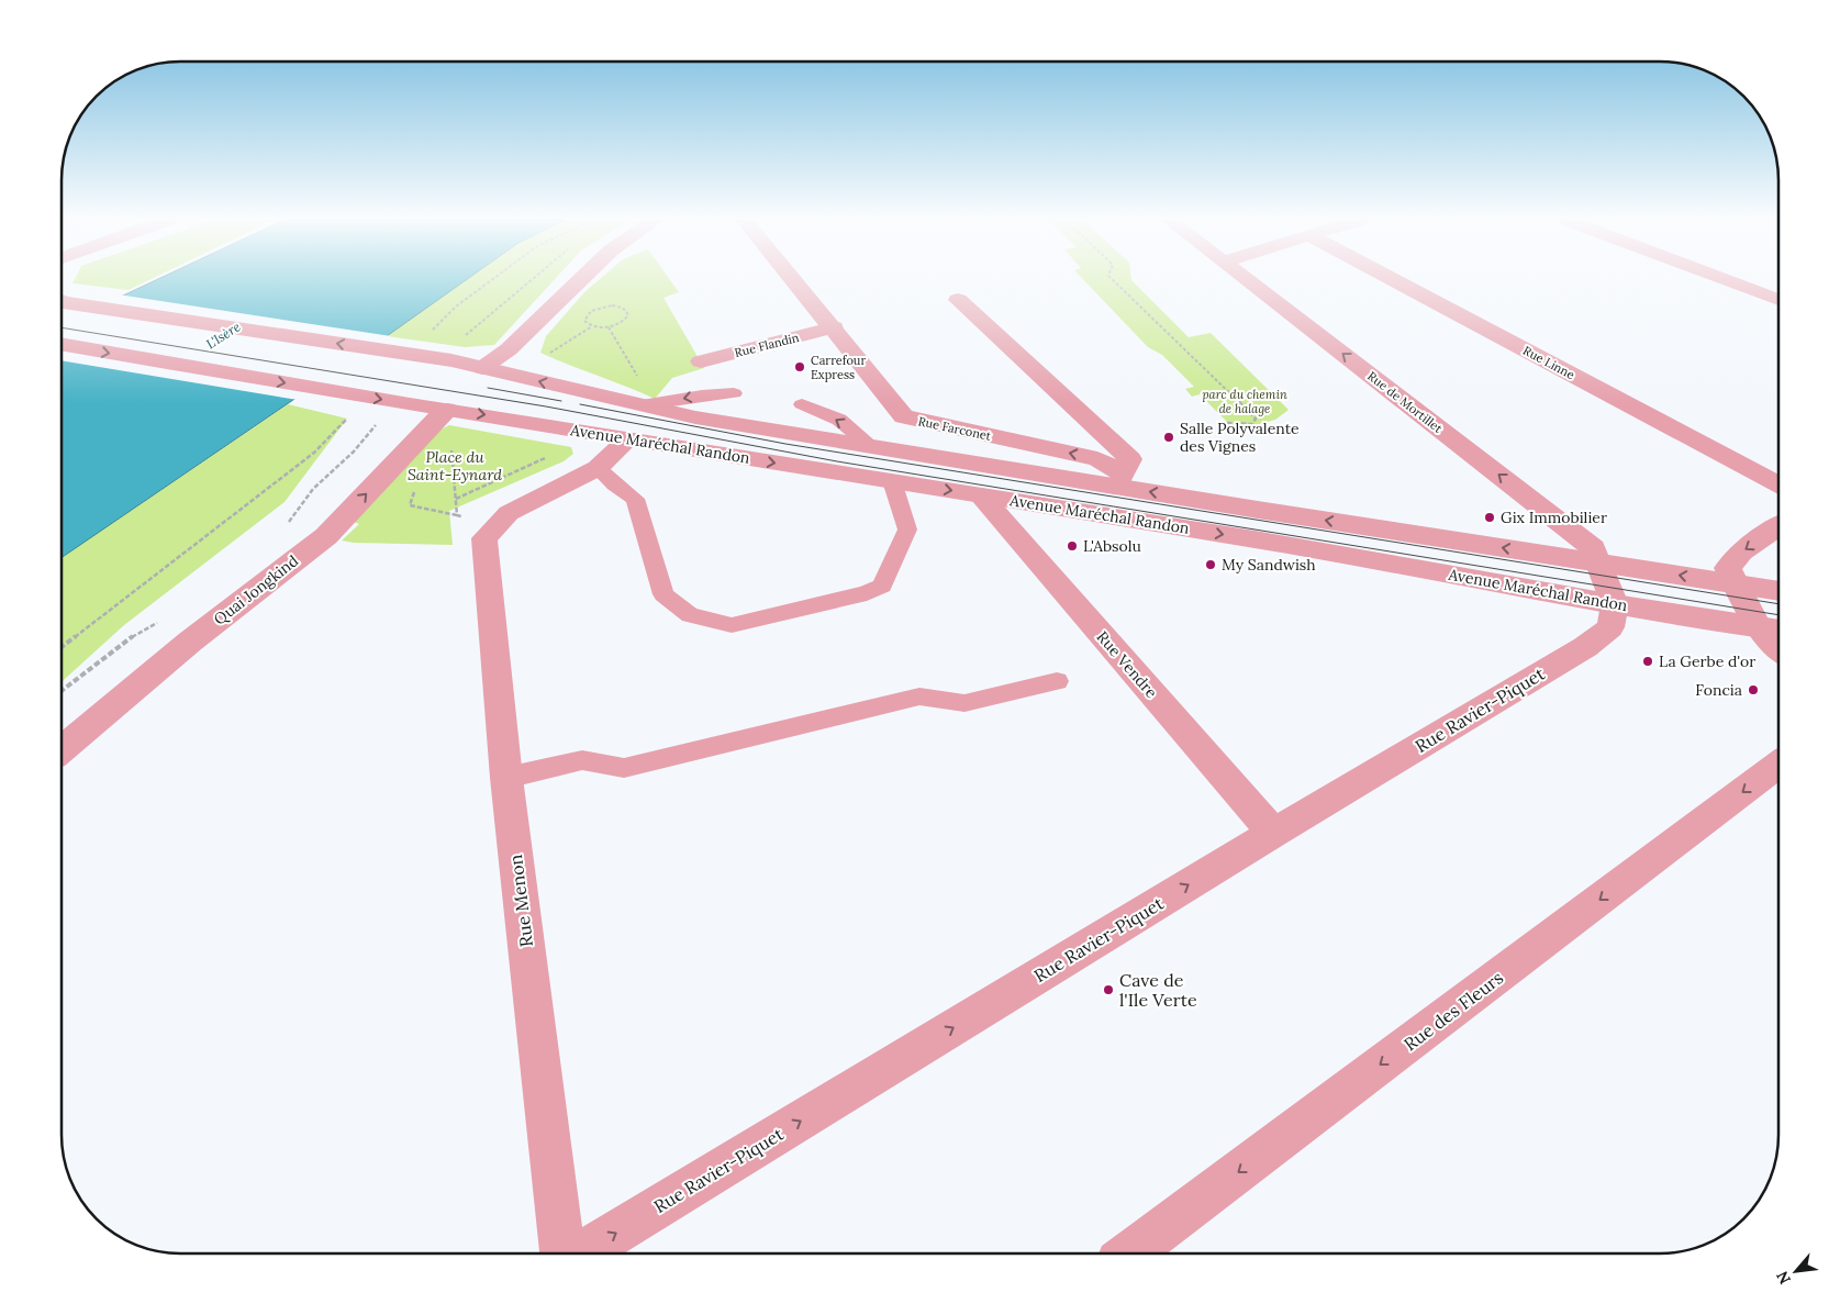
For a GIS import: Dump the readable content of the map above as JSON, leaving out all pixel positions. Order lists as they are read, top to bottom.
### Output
{
  "streets": {
    "street": [
      "Rue Flandin",
      "Rue Linne",
      "Rue de Mortillet",
      "Rue Farconet",
      "Avenue Maréchal Randon",
      "Quai Jongkind",
      "Rue Vendre",
      "Rue Ravier-Piquet",
      "Rue Menon",
      "Rue des Fleurs"
    ]
  },
  "crossings": [
    ["Rue Flandin", "Rue Farconet"],
    ["Rue de Mortillet", "Avenue Maréchal Randon"],
    ["Rue de Mortillet", "Rue Ravier-Piquet"],
    ["Rue Farconet", "Avenue Maréchal Randon"],
    ["Avenue Maréchal Randon", "Quai Jongkind"],
    ["Avenue Maréchal Randon", "Rue Vendre"],
    ["Avenue Maréchal Randon", "Rue Ravier-Piquet"],
    ["Rue Vendre", "Rue Ravier-Piquet"]
  ],
  "one_way": [
    "Rue de Mortillet",
    "Rue Farconet",
    "Quai Jongkind",
    "Rue Ravier-Piquet",
    "Rue des Fleurs"
  ],
  "water": ["L'Isère"],
  "parks": ["parc du chemin de halage", "Place du Saint-Eynard"],
  "places": [
    "Carrefour Express",
    "Salle Polyvalente des Vignes",
    "Gix Immobilier",
    "L'Absolu",
    "My Sandwish",
    "La Gerbe d'or",
    "Foncia",
    "Cave de l'Ile Verte"
  ],
  "north": "bottom left"
}
